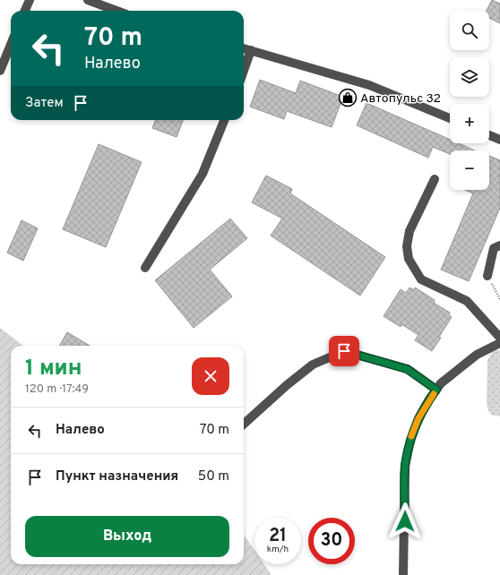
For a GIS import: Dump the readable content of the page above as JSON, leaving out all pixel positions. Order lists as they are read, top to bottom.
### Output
{
  "places": {
    "shop": ["Автопульс 32"]
  },
  "page": {
    "map_buttons": ["+", "−"],
    "turn": ["70 m", "Налево"],
    "then": "Затем",
    "heading": ["1 мин", "120 m · 17:49"],
    "list": [
      {
        "name": "Налево",
        "value": "70 m"
      },
      {
        "name": "Пункт назначения",
        "value": "50 m"
      }
    ],
    "buttons": "Выход",
    "speed": "21 km/h",
    "limit": "30"
  }
}
